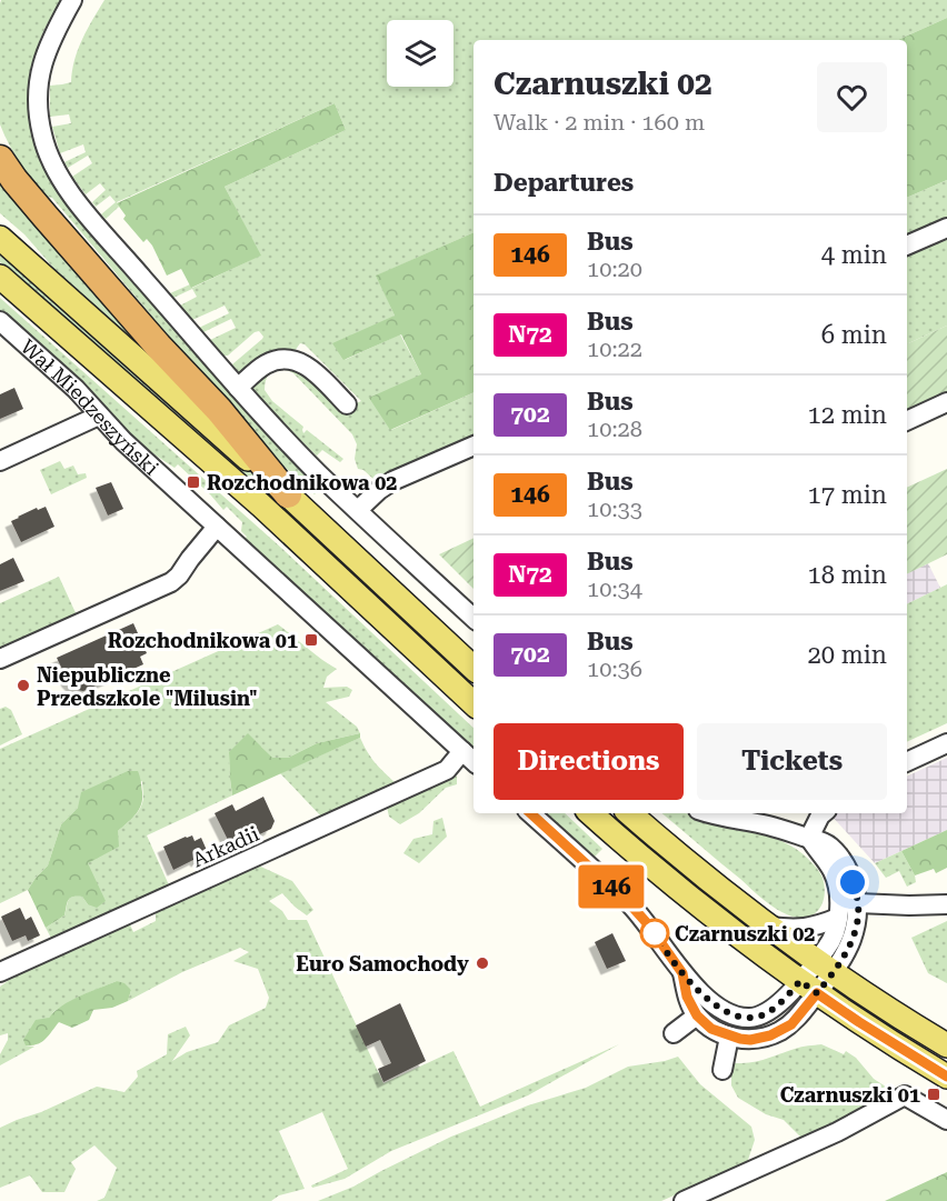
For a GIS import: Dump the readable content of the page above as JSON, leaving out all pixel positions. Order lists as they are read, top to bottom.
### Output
{
  "streets": {
    "main road": ["Wał Miedzeszyński"],
    "street": ["Arkadii"]
  },
  "crossings": [
    ["Wał Miedzeszyński", "Arkadii"]
  ],
  "places": {
    "transit": ["Rozchodnikowa 02", "Rozchodnikowa 01", "Czarnuszki 01"],
    "other": ["Niepubliczne Przedszkole \"Milusin\"", "Czarnuszki 02", "Euro Samochody"]
  },
  "lines": ["bus line 146"],
  "page": {
    "on_map": "146",
    "heading": [
      ["Czarnuszki 02", "Walk · 2 min · 160 m"],
      "Departures"
    ],
    "list": [
      {
        "mark": "146",
        "name": "Bus",
        "note": "10:20",
        "value": "4 min"
      },
      {
        "mark": "N72",
        "name": "Bus",
        "note": "10:22",
        "value": "6 min"
      },
      {
        "mark": "702",
        "name": "Bus",
        "note": "10:28",
        "value": "12 min"
      },
      {
        "mark": "146",
        "name": "Bus",
        "note": "10:33",
        "value": "17 min"
      },
      {
        "mark": "N72",
        "name": "Bus",
        "note": "10:34",
        "value": "18 min"
      },
      {
        "mark": "702",
        "name": "Bus",
        "note": "10:36",
        "value": "20 min"
      }
    ],
    "buttons": ["Directions", "Tickets"]
  }
}
